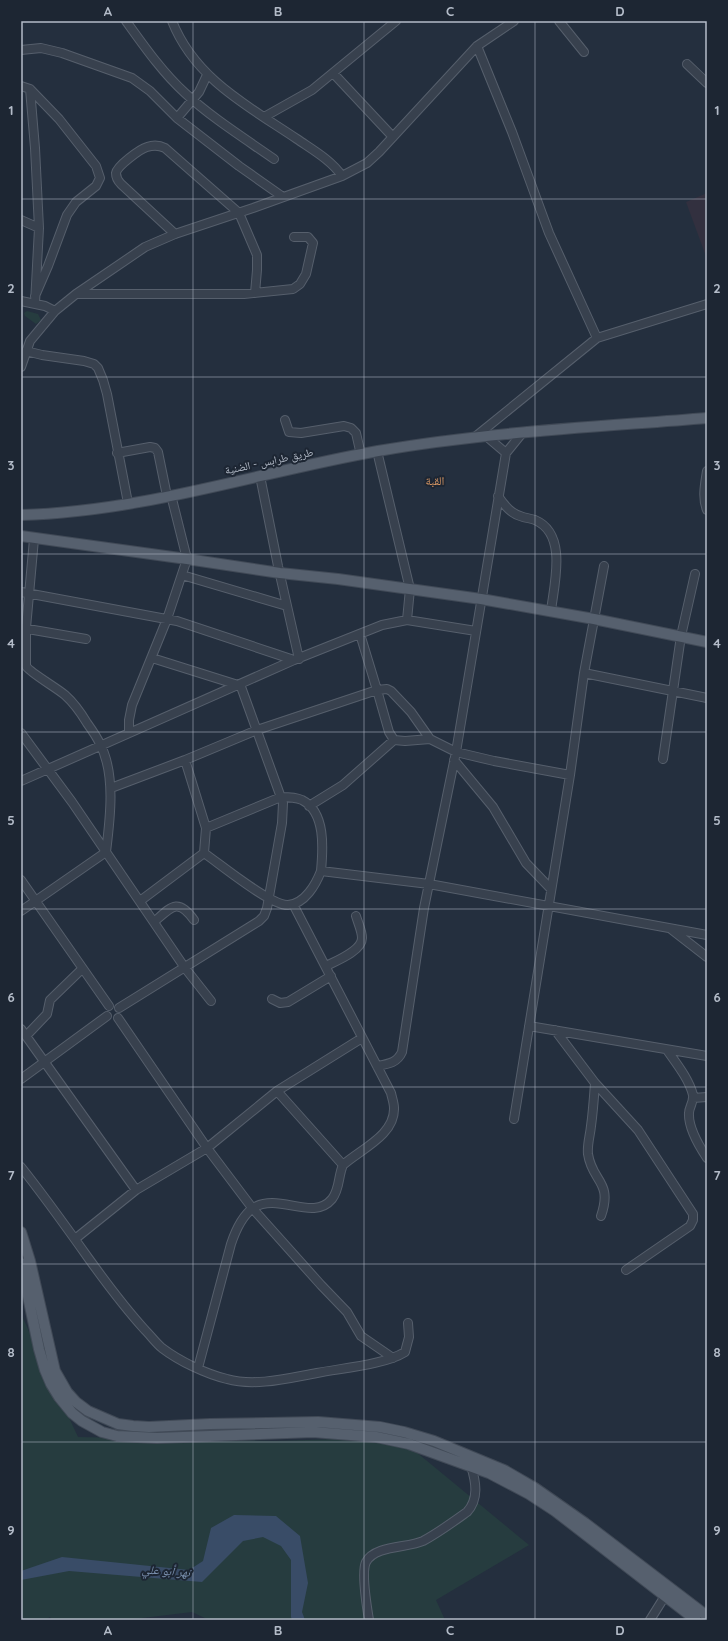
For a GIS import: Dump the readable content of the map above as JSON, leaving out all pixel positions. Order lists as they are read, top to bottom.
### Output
{
  "streets": {
    "main road": ["طريق طرابس - الضنية"]
  },
  "districts": ["القبة"],
  "water": ["نهر أبو علي"],
  "grid": {
    "columns": [
      "A",
      "B",
      "C",
      "D"
    ],
    "rows": [
      "1",
      "2",
      "3",
      "4",
      "5",
      "6",
      "7",
      "8",
      "9"
    ]
  }
}
